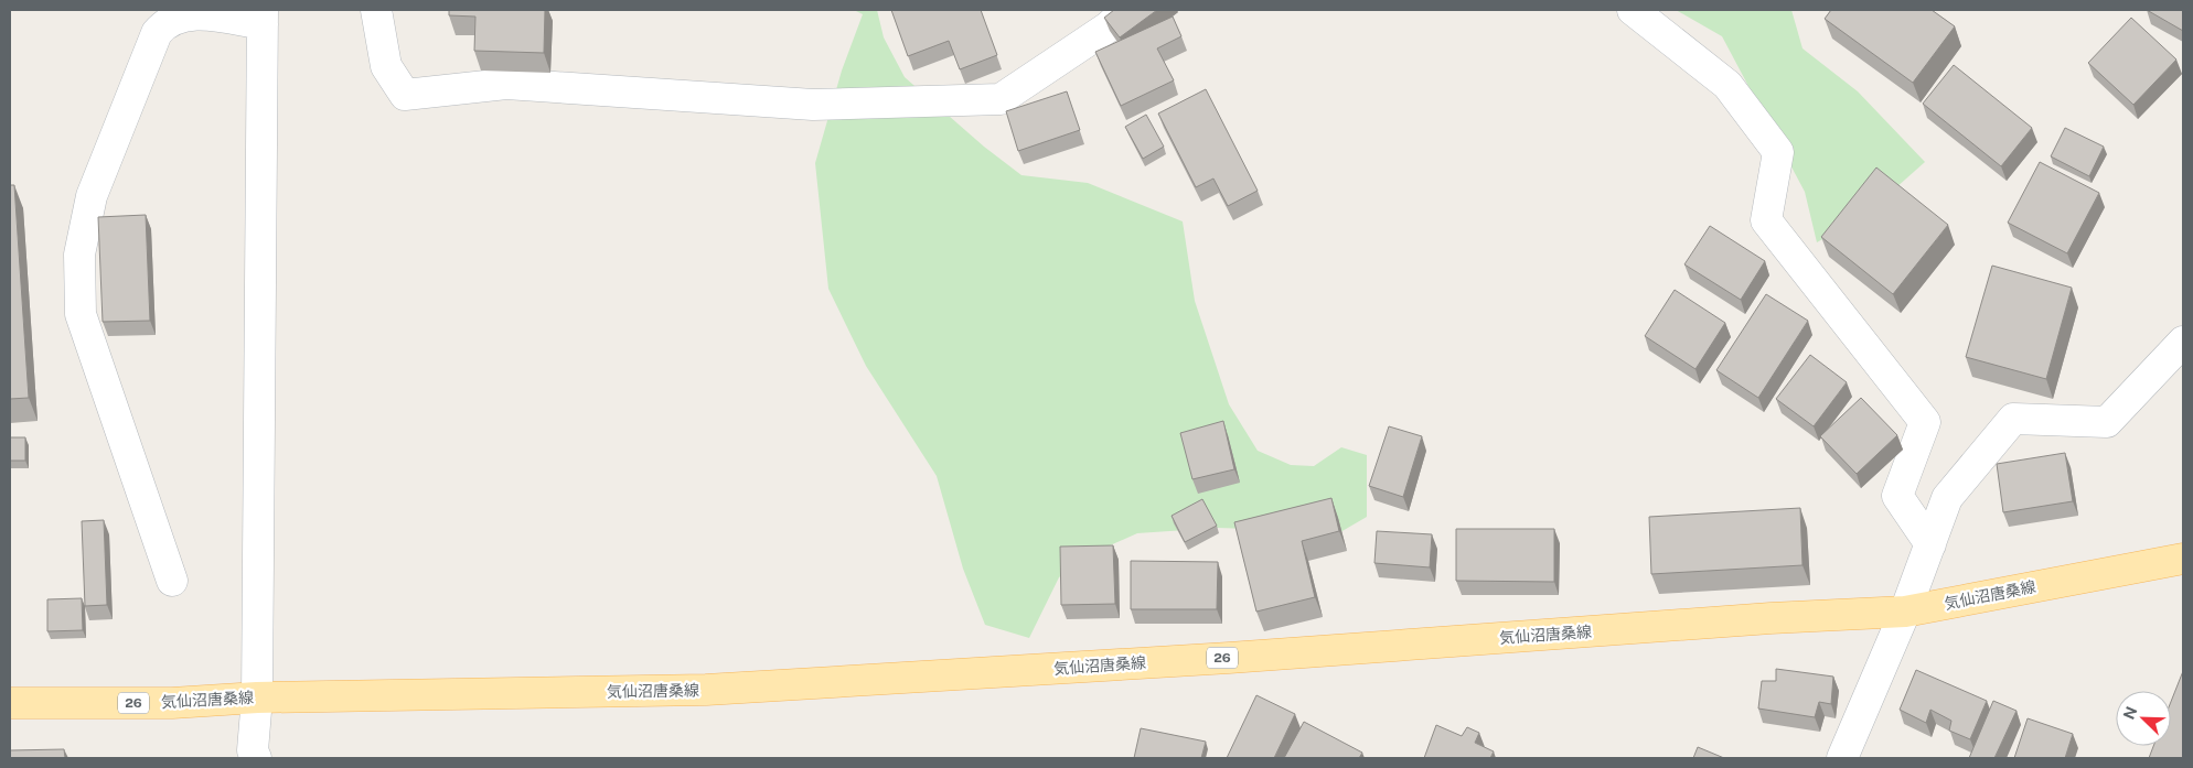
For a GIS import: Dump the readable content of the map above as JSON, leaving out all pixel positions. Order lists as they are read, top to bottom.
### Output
{
  "streets": {
    "main road": ["気仙沼唐桑線", "26"]
  },
  "north": "top left"
}
